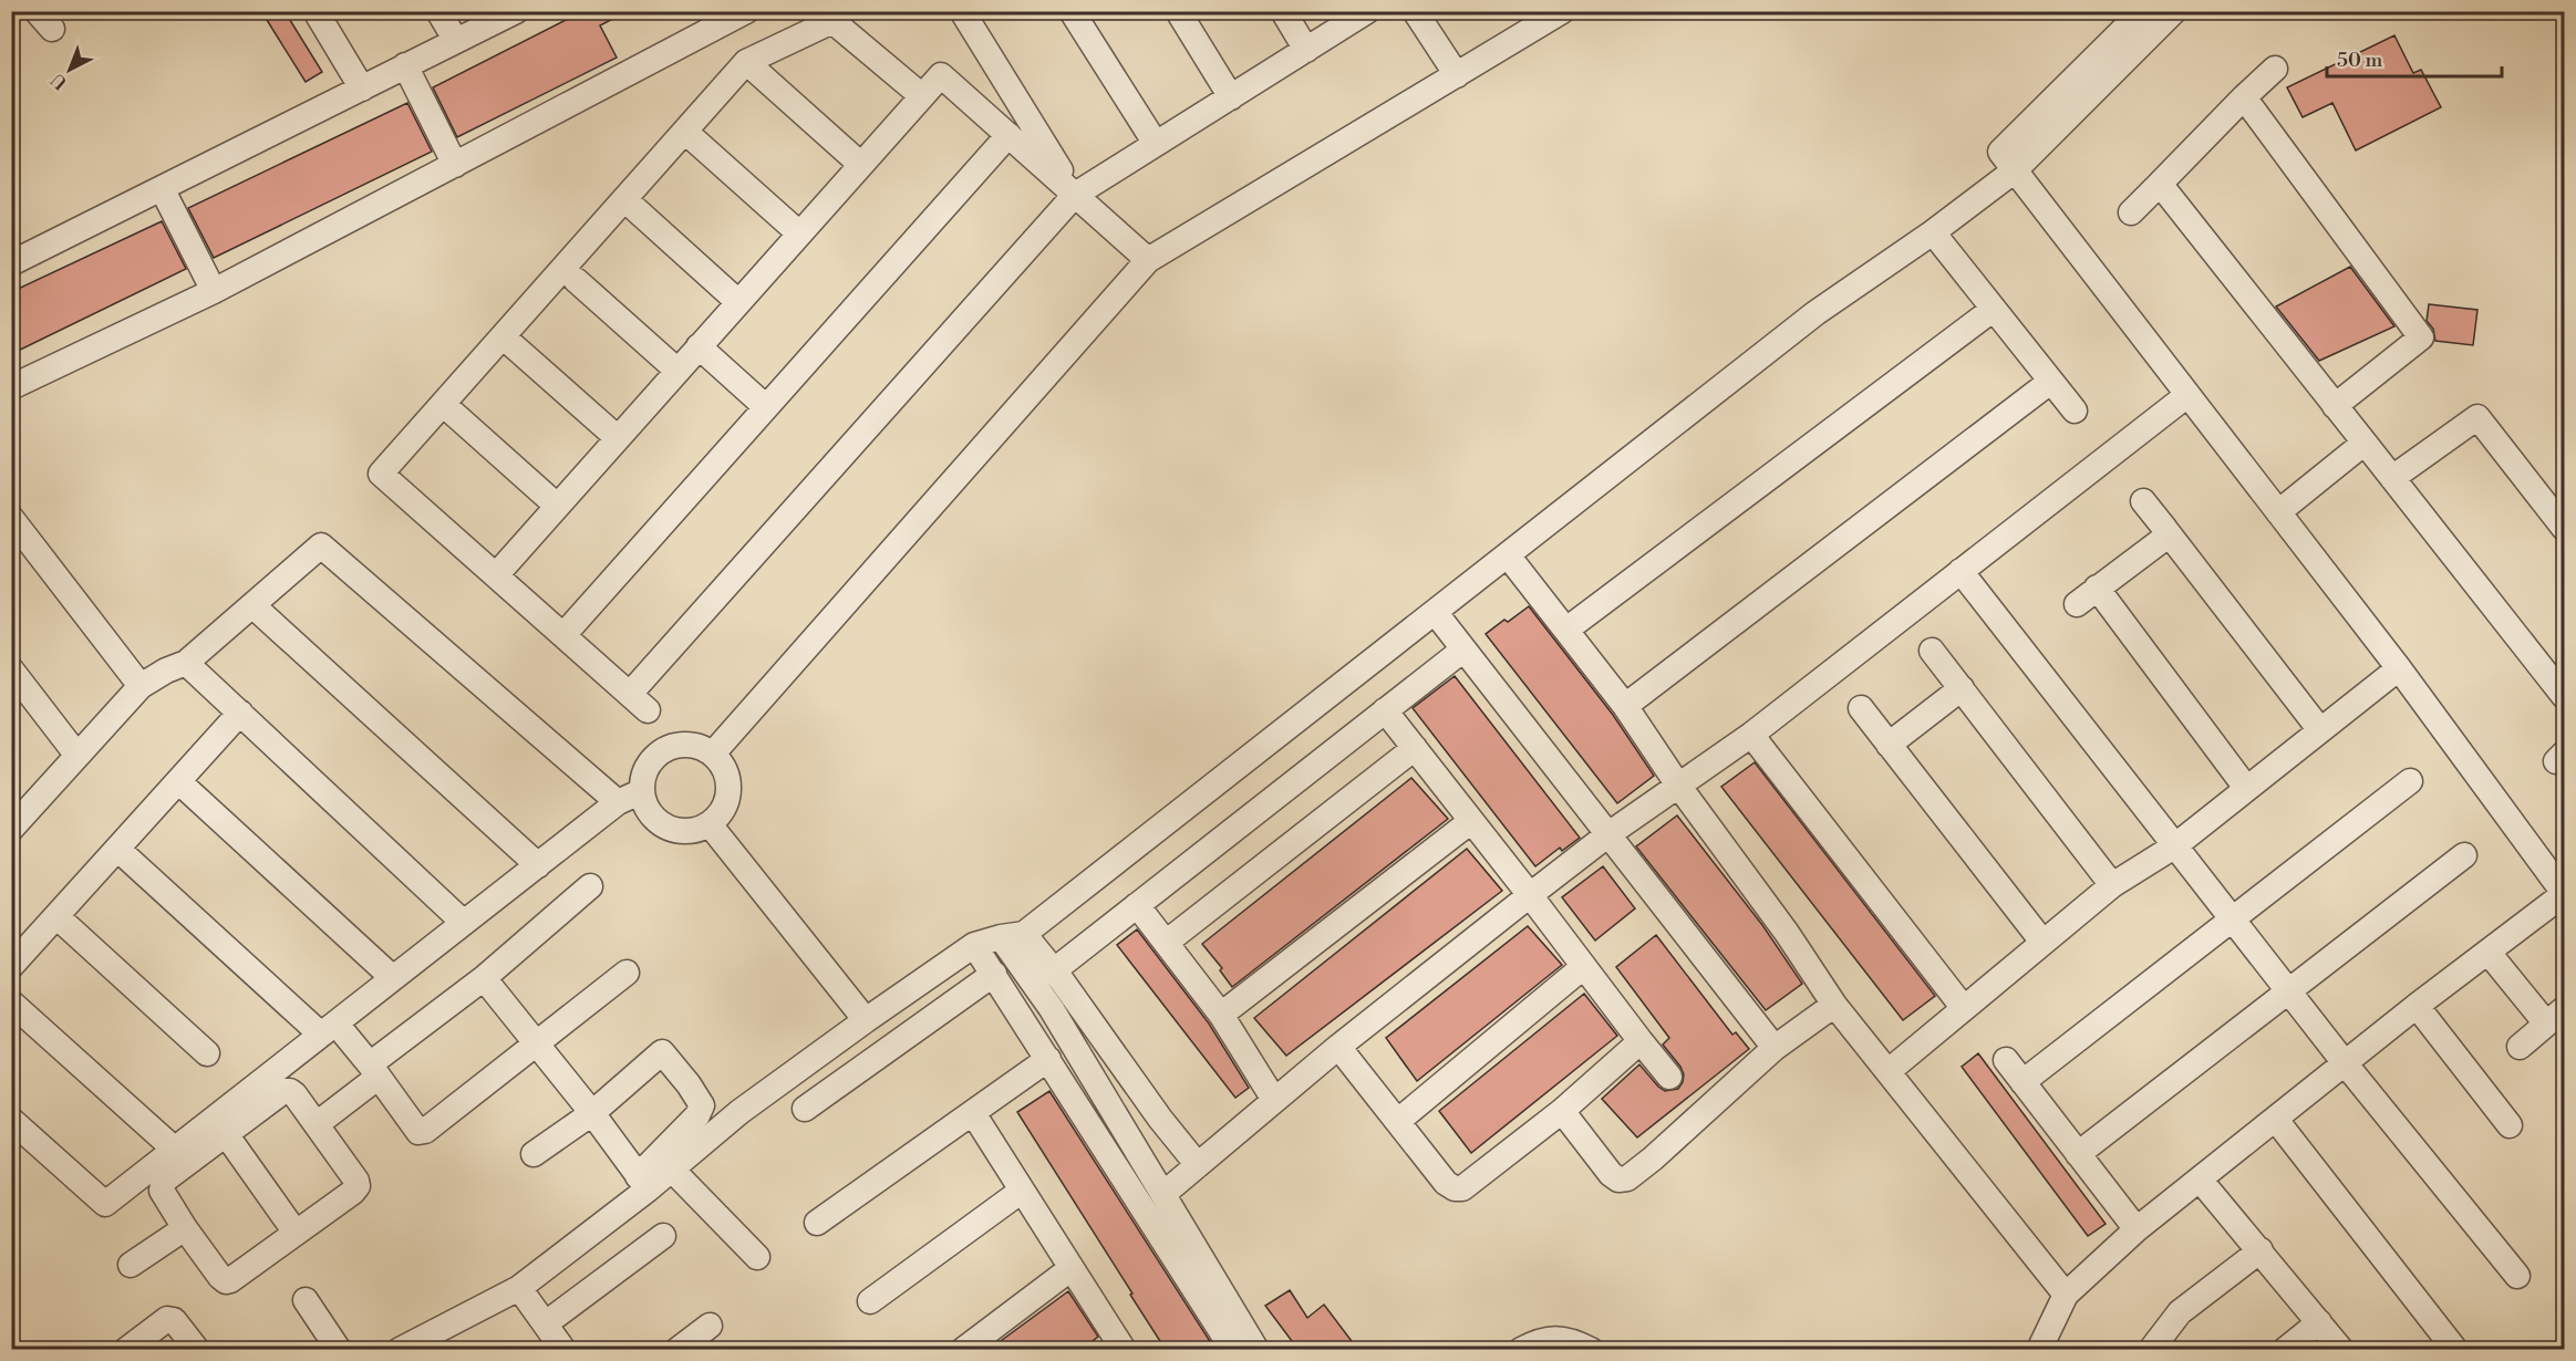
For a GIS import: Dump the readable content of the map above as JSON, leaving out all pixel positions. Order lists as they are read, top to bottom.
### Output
{
  "scale_bar": "50 m",
  "north": "bottom left"
}
